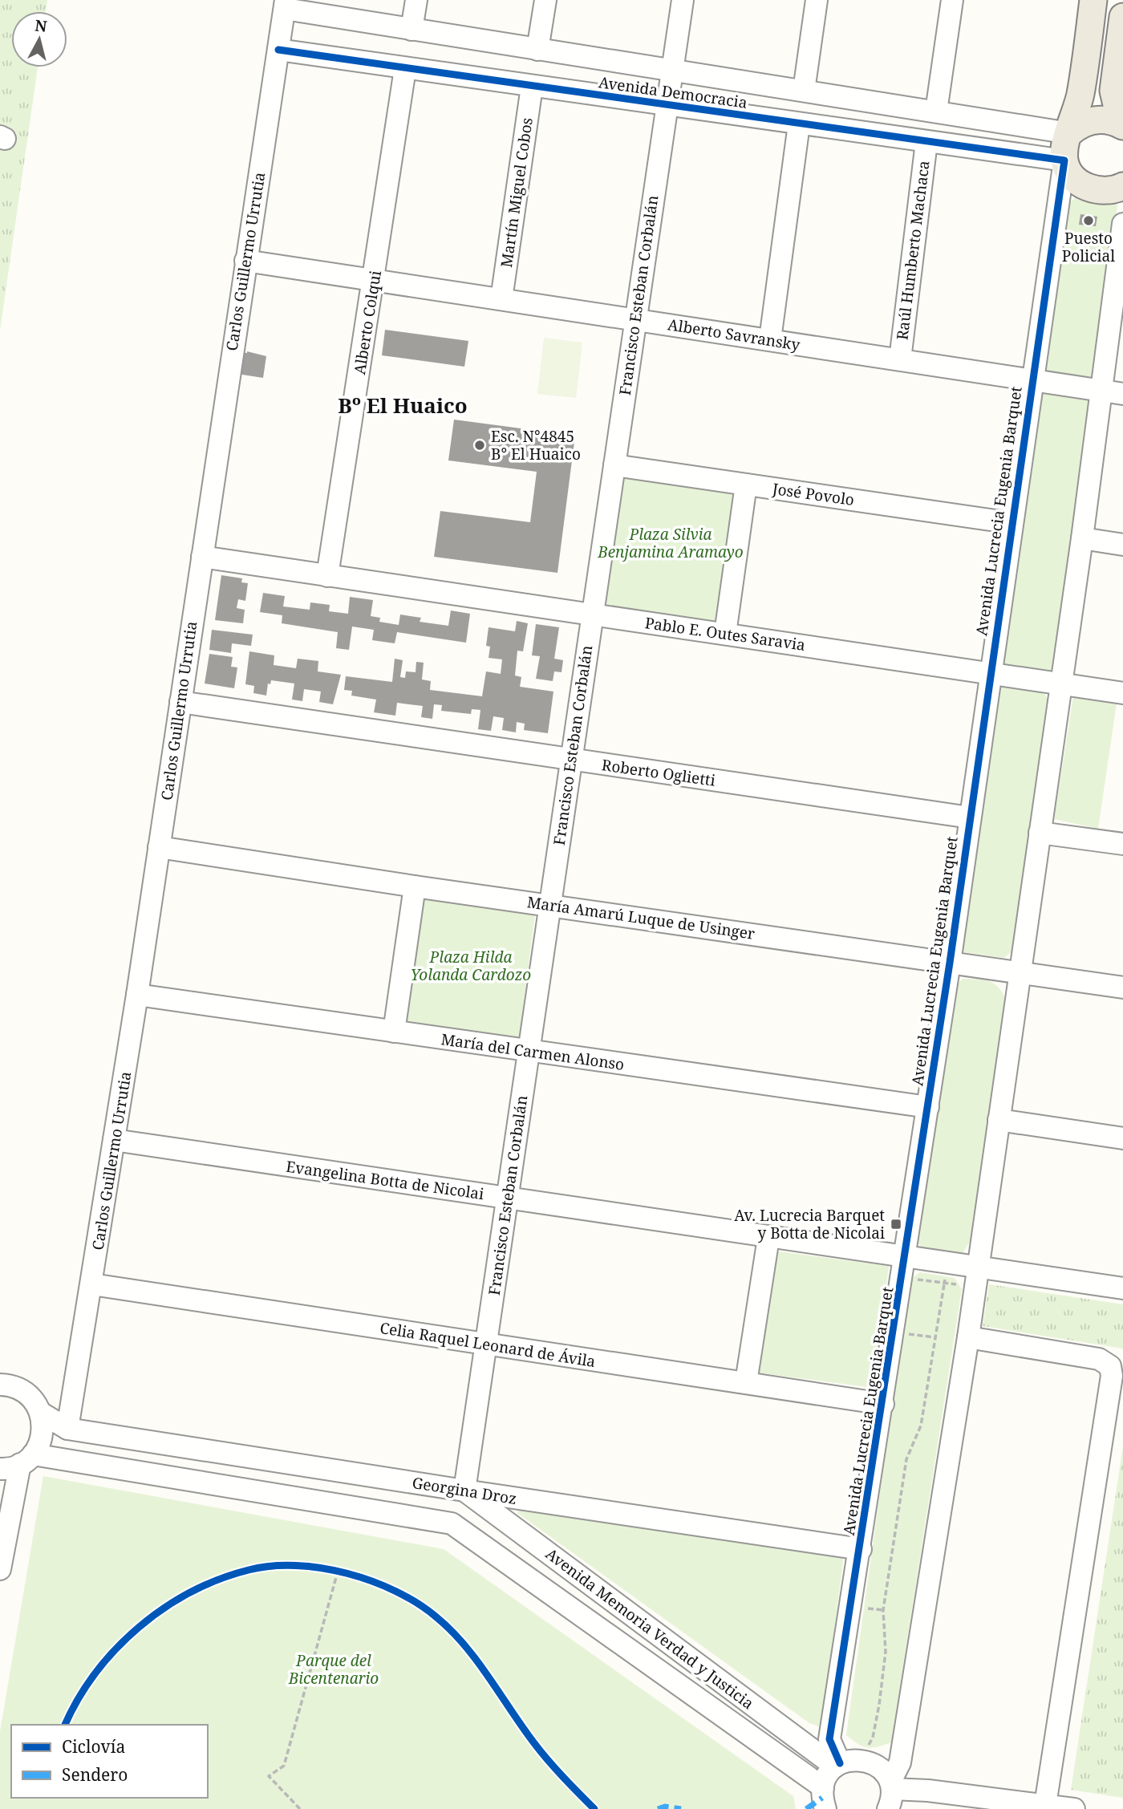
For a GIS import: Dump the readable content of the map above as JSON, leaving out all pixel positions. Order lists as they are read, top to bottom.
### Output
{
  "streets": {
    "main road": ["Avenida Lucrecia Eugenia Barquet"],
    "street": [
      "Avenida Democracia",
      "Martín Miguel Cobos",
      "Raúl Humberto Machaca",
      "Carlos Guillermo Urrutia",
      "Francisco Esteban Corbalán",
      "Alberto Colqui",
      "Alberto Savransky",
      "José Povolo",
      "Pablo E. Outes Saravia",
      "Roberto Oglietti",
      "María Amarú Luque de Usinger",
      "María del Carmen Alonso",
      "Evangelina Botta de Nicolai",
      "Celia Raquel Leonard de Ávila",
      "Georgina Droz",
      "Avenida Memoria Verdad y Justicia"
    ]
  },
  "crossings": [
    ["Avenida Democracia", "Martín Miguel Cobos"],
    ["Avenida Democracia", "Raúl Humberto Machaca"],
    ["Avenida Democracia", "Carlos Guillermo Urrutia"],
    ["Avenida Democracia", "Francisco Esteban Corbalán"],
    ["Avenida Democracia", "Alberto Colqui"],
    ["Avenida Democracia", "Avenida Lucrecia Eugenia Barquet"],
    ["Martín Miguel Cobos", "Alberto Savransky"],
    ["Raúl Humberto Machaca", "Alberto Savransky"],
    ["Carlos Guillermo Urrutia", "Alberto Savransky"],
    ["Carlos Guillermo Urrutia", "Pablo E. Outes Saravia"],
    ["Carlos Guillermo Urrutia", "Roberto Oglietti"],
    ["Carlos Guillermo Urrutia", "María Amarú Luque de Usinger"],
    ["Carlos Guillermo Urrutia", "María del Carmen Alonso"],
    ["Carlos Guillermo Urrutia", "Evangelina Botta de Nicolai"],
    ["Carlos Guillermo Urrutia", "Celia Raquel Leonard de Ávila"],
    ["Carlos Guillermo Urrutia", "Georgina Droz"],
    ["Francisco Esteban Corbalán", "Alberto Savransky"],
    ["Francisco Esteban Corbalán", "José Povolo"],
    ["Francisco Esteban Corbalán", "Pablo E. Outes Saravia"],
    ["Francisco Esteban Corbalán", "Roberto Oglietti"],
    ["Francisco Esteban Corbalán", "María Amarú Luque de Usinger"],
    ["Francisco Esteban Corbalán", "María del Carmen Alonso"],
    ["Francisco Esteban Corbalán", "Evangelina Botta de Nicolai"],
    ["Francisco Esteban Corbalán", "Celia Raquel Leonard de Ávila"],
    ["Francisco Esteban Corbalán", "Georgina Droz"],
    ["Francisco Esteban Corbalán", "Avenida Memoria Verdad y Justicia"],
    ["Alberto Colqui", "Alberto Savransky"],
    ["Alberto Colqui", "Pablo E. Outes Saravia"],
    ["Alberto Savransky", "Avenida Lucrecia Eugenia Barquet"],
    ["José Povolo", "Avenida Lucrecia Eugenia Barquet"],
    ["Avenida Lucrecia Eugenia Barquet", "Pablo E. Outes Saravia"],
    ["Avenida Lucrecia Eugenia Barquet", "Roberto Oglietti"],
    ["Avenida Lucrecia Eugenia Barquet", "María Amarú Luque de Usinger"],
    ["Avenida Lucrecia Eugenia Barquet", "María del Carmen Alonso"],
    ["Avenida Lucrecia Eugenia Barquet", "Evangelina Botta de Nicolai"],
    ["Avenida Lucrecia Eugenia Barquet", "Celia Raquel Leonard de Ávila"],
    ["Avenida Lucrecia Eugenia Barquet", "Georgina Droz"],
    ["Avenida Lucrecia Eugenia Barquet", "Avenida Memoria Verdad y Justicia"],
    ["Georgina Droz", "Avenida Memoria Verdad y Justicia"]
  ],
  "districts": ["Bº El Huaico"],
  "parks": ["Plaza Silvia Benjamina Aramayo", "Plaza Hilda Yolanda Cardozo", "Parque del Bicentenario"],
  "places": {
    "other": ["Puesto Policial", "Esc. N°4845 B° El Huaico"],
    "transit": ["Av. Lucrecia Barquet y Botta de Nicolai"]
  },
  "legend": ["Ciclovía", "Sendero"],
  "north": "top"
}
